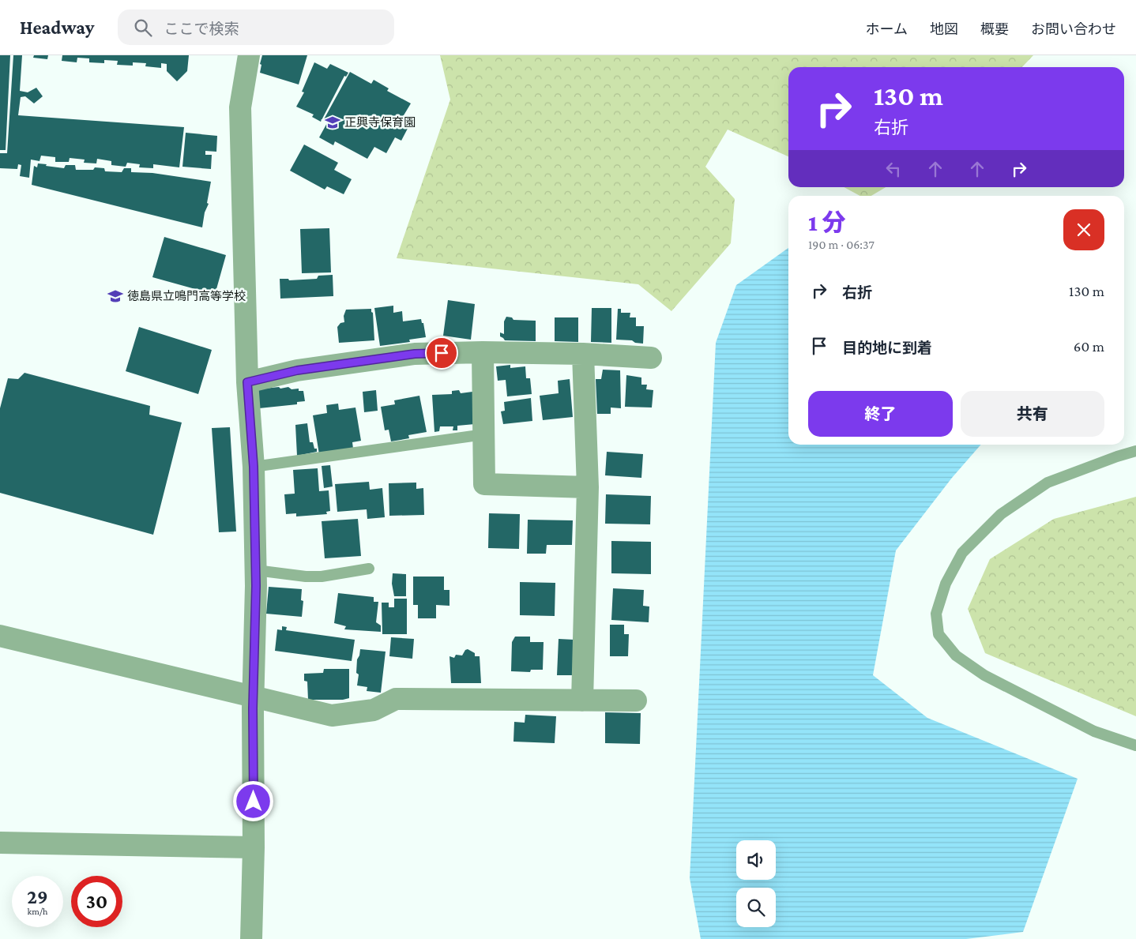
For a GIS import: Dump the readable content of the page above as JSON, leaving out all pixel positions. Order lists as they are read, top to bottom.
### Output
{
  "places": {
    "school or university": ["正興寺保育園", "徳島県立鳴門高等学校"]
  },
  "page": {
    "header": "Headway",
    "search": "ここで検索",
    "nav": [
      "ホーム",
      "地図",
      "概要",
      "お問い合わせ"
    ],
    "turn": ["130 m", "右折"],
    "heading": ["1 分", "190 m · 06:37"],
    "list": [
      {
        "name": "右折",
        "value": "130 m"
      },
      {
        "name": "目的地に到着",
        "value": "60 m"
      }
    ],
    "buttons": ["終了", "共有"],
    "speed": "29 km/h",
    "limit": "30"
  }
}
